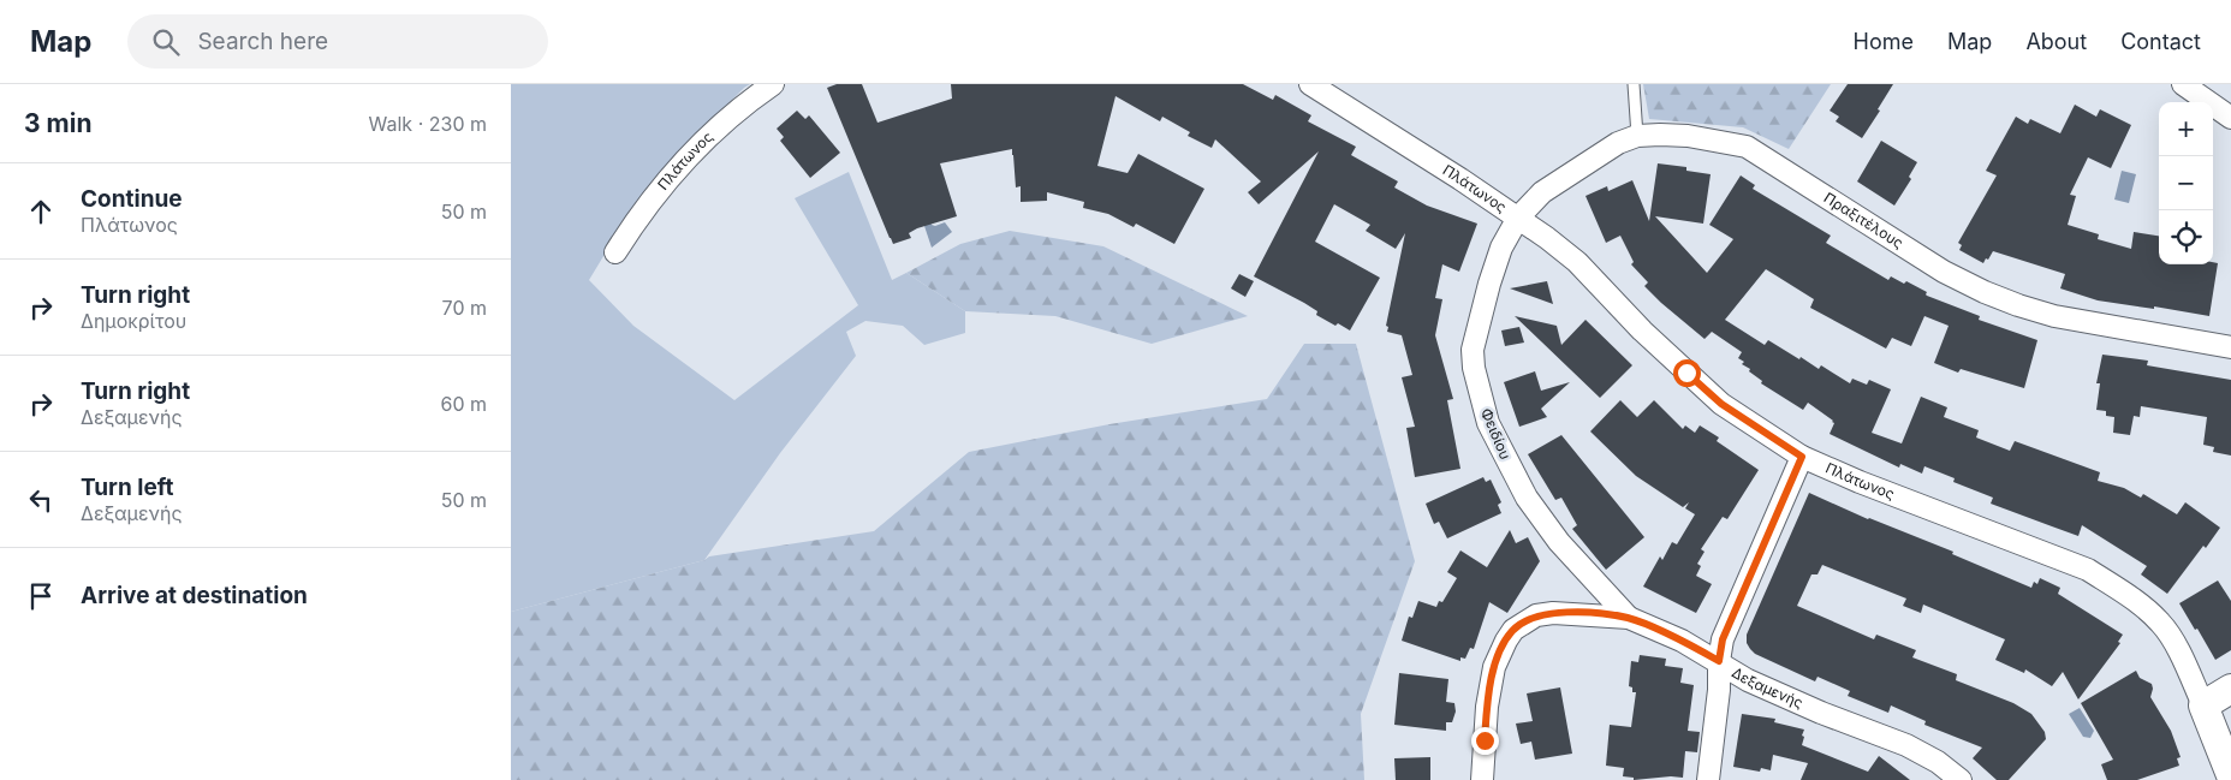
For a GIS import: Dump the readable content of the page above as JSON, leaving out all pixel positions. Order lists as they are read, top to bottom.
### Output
{
  "streets": {
    "street": [
      "Πλάτωνος",
      "Πραξιτέλους",
      "Φειδίου",
      "Δεξαμενής"
    ]
  },
  "crossings": [
    ["Πλάτωνος", "Πραξιτέλους"],
    ["Πλάτωνος", "Φειδίου"],
    ["Πραξιτέλους", "Φειδίου"],
    ["Φειδίου", "Δεξαμενής"]
  ],
  "page": {
    "header": "Map",
    "search": "Search here",
    "nav": [
      "Home",
      "Map",
      "About",
      "Contact"
    ],
    "heading": ["3 min", "Walk · 230 m"],
    "map_buttons": ["+", "−"],
    "list": [
      ["Continue", "Πλάτωνος", "50 m"],
      ["Turn right", "Δημοκρίτου", "70 m"],
      ["Turn right", "Δεξαμενής", "60 m"],
      ["Turn left", "Δεξαμενής", "50 m"],
      "Arrive at destination"
    ]
  }
}
